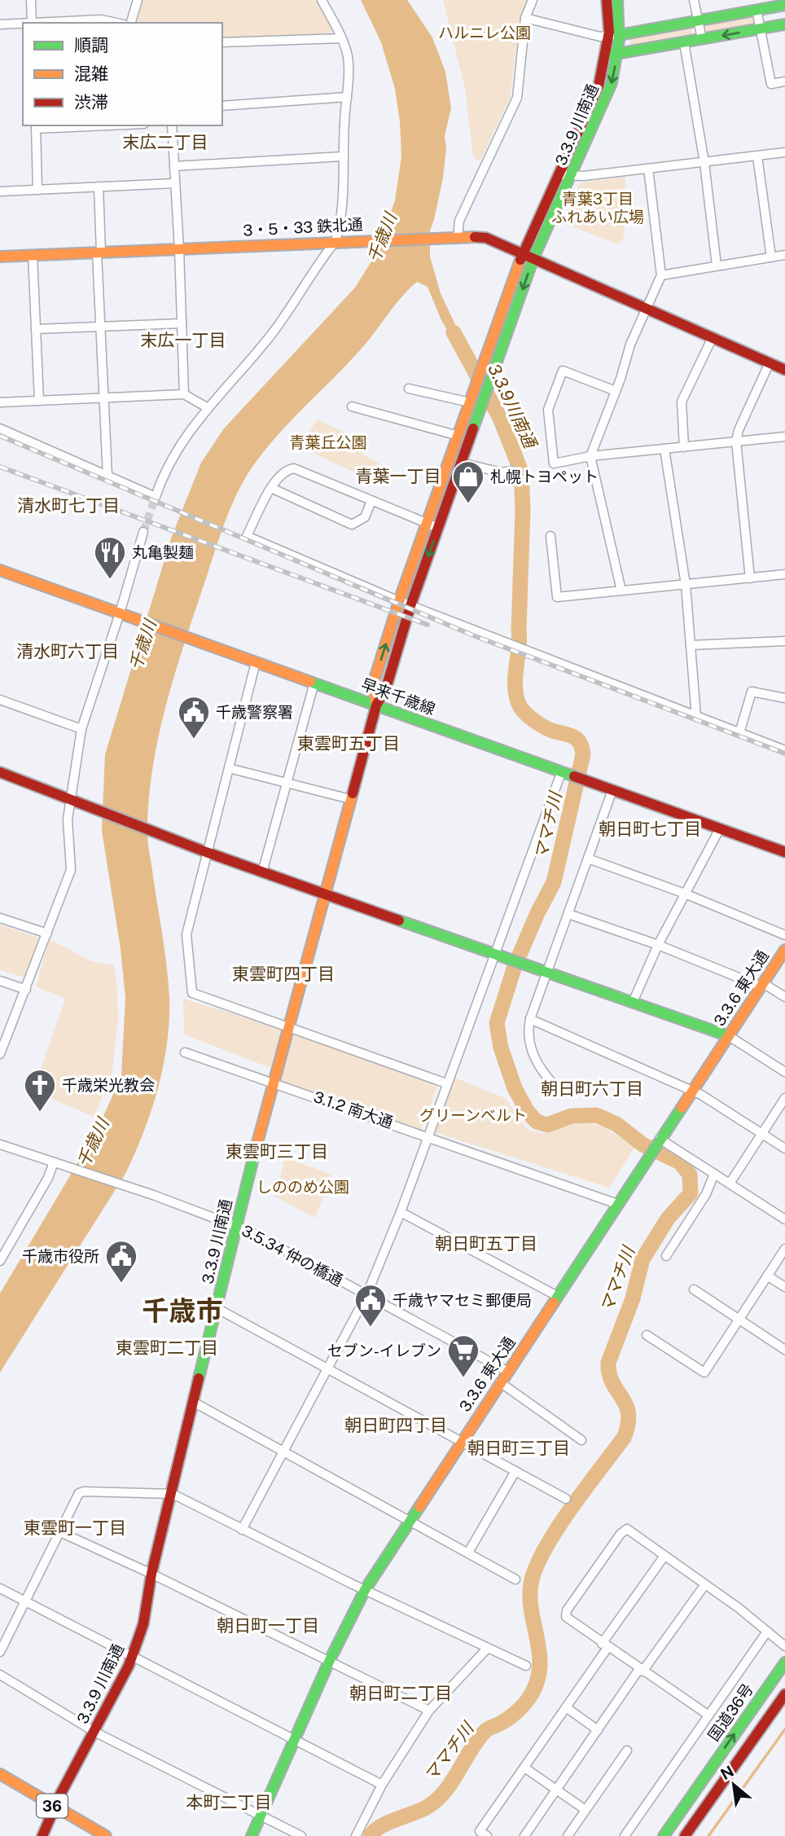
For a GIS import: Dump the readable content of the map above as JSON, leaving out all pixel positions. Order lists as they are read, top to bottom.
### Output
{
  "streets": {
    "main road": [
      "3.3.9 川南通",
      "3・5・33 鉄北通",
      "早来千歳線",
      "3.3.6 東大通",
      "国道36号",
      "36"
    ],
    "street": ["3.1.2 南大通", "3.5.34 仲の橋通"]
  },
  "crossings": [
    ["3.3.9 川南通", "3・5・33 鉄北通"],
    ["3.3.9 川南通", "早来千歳線"],
    ["3.3.9 川南通", "3.1.2 南大通"],
    ["3.3.9 川南通", "3.5.34 仲の橋通"],
    ["3.3.9 川南通", "36"],
    ["3.3.6 東大通", "3.1.2 南大通"],
    ["3.3.6 東大通", "3.5.34 仲の橋通"]
  ],
  "districts": [
    "末広二丁目",
    "末広一丁目",
    "青葉一丁目",
    "清水町七丁目",
    "清水町六丁目",
    "東雲町五丁目",
    "朝日町七丁目",
    "東雲町四丁目",
    "朝日町六丁目",
    "東雲町三丁目",
    "朝日町五丁目",
    "千歳市",
    "東雲町二丁目",
    "朝日町四丁目",
    "朝日町三丁目",
    "東雲町一丁目",
    "朝日町一丁目",
    "朝日町二丁目",
    "本町二丁目"
  ],
  "water": ["千歳川", "3.3.9川南通", "ママチ川"],
  "parks": [
    "ハルニレ公園",
    "青葉3丁目 ふれあい広場",
    "青葉丘公園",
    "グリーンベルト",
    "しののめ公園"
  ],
  "places": {
    "shop": ["札幌トヨペット"],
    "restaurant": ["丸亀製麺"],
    "public building": ["千歳警察署", "千歳市役所", "千歳ヤマセミ郵便局"],
    "church": ["千歳栄光教会"],
    "supermarket": ["セブン-イレブン"]
  },
  "legend": ["順調", "混雑", "渋滞"],
  "north": "top left"
}
